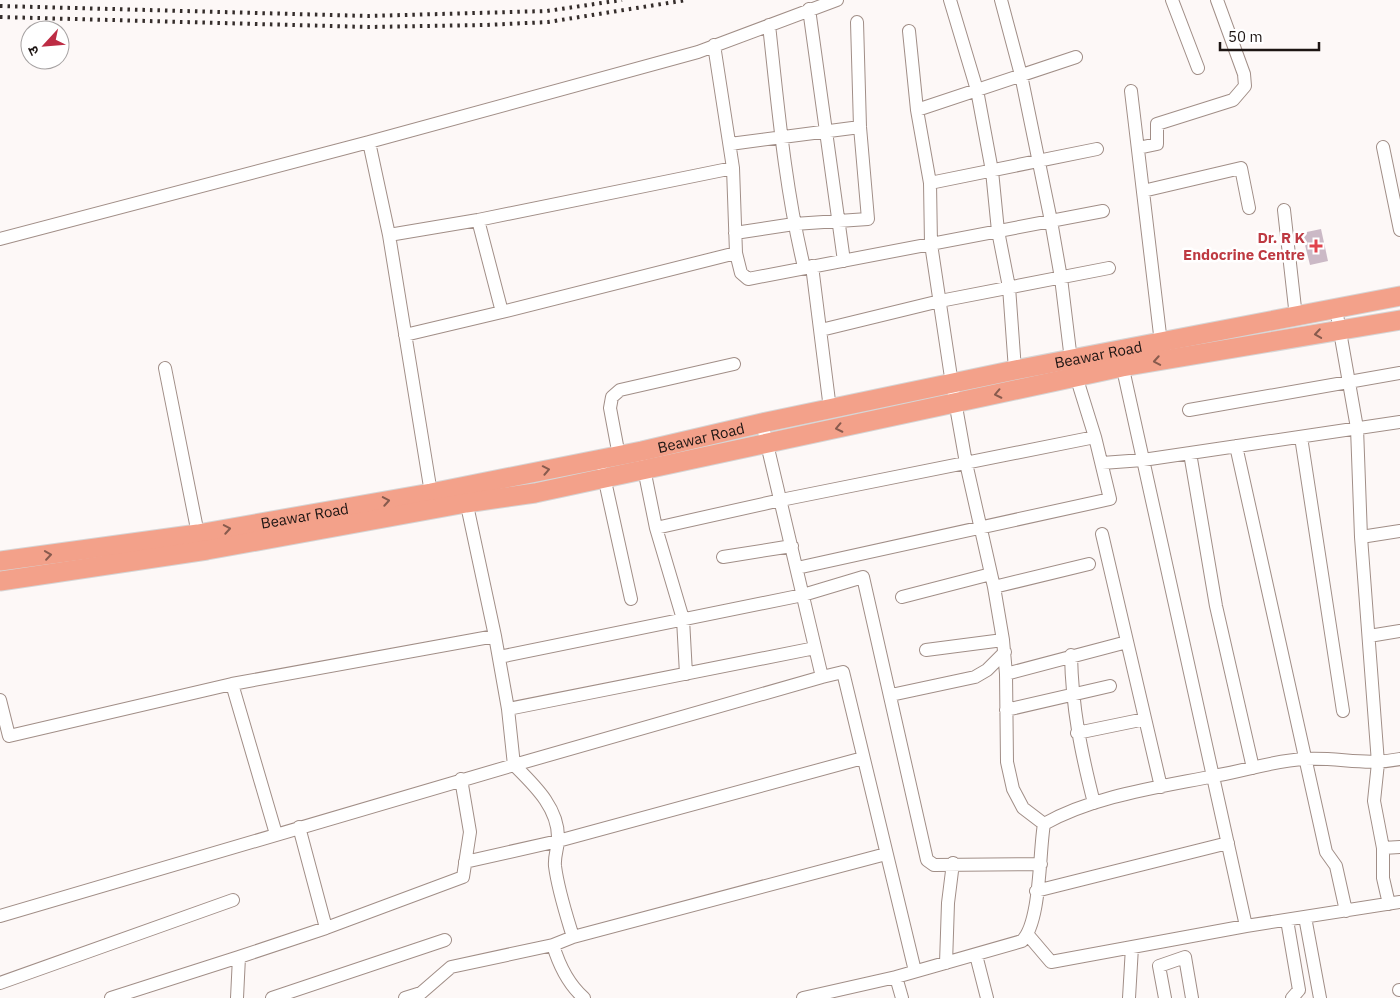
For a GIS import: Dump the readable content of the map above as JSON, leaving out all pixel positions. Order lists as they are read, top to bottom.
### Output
{
  "streets": {
    "main road": ["Beawar Road"]
  },
  "places": {
    "health": ["Dr. R K Endocrine Centre"]
  },
  "scale_bar": "50 m",
  "north": "bottom left"
}
